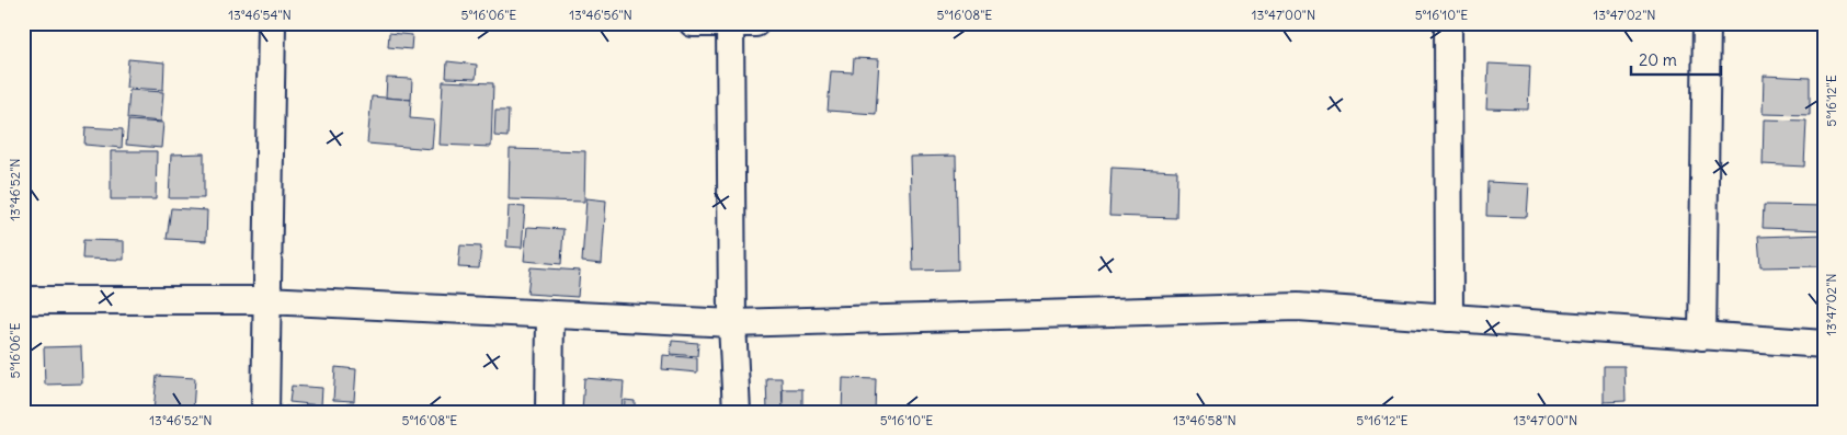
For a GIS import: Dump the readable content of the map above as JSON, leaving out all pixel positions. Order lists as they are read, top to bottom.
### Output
{
  "scale_bar": "20 m",
  "coordinates": [
    "13°46'54\"N",
    "5°16'06\"E",
    "13°46'56\"N",
    "5°16'08\"E",
    "13°47'00\"N",
    "5°16'10\"E",
    "13°47'02\"N",
    "5°16'12\"E",
    "13°46'52\"N",
    "13°46'58\"N"
  ]
}
